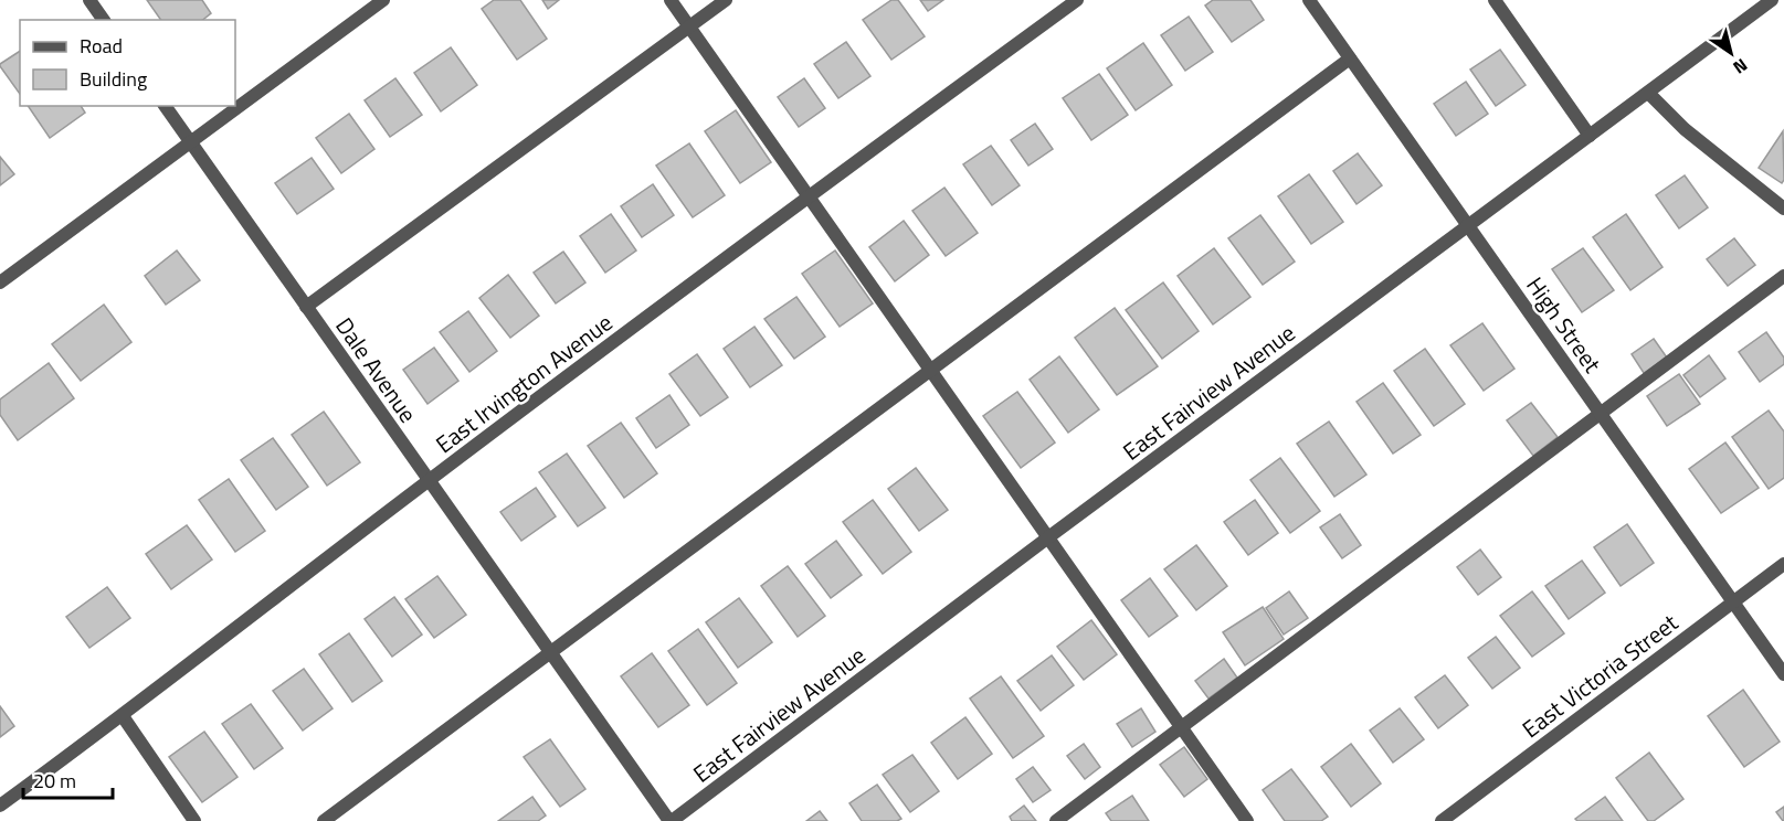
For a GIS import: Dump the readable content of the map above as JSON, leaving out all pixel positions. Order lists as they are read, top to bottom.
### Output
{
  "streets": {
    "street": [
      "High Street",
      "Dale Avenue",
      "East Irvington Avenue",
      "East Fairview Avenue",
      "East Victoria Street"
    ]
  },
  "crossings": [
    ["High Street", "East Fairview Avenue"],
    ["High Street", "East Victoria Street"],
    ["Dale Avenue", "East Irvington Avenue"],
    ["Dale Avenue", "East Fairview Avenue"]
  ],
  "legend": ["Road", "Building"],
  "scale_bar": "20 m",
  "north": "bottom right"
}
